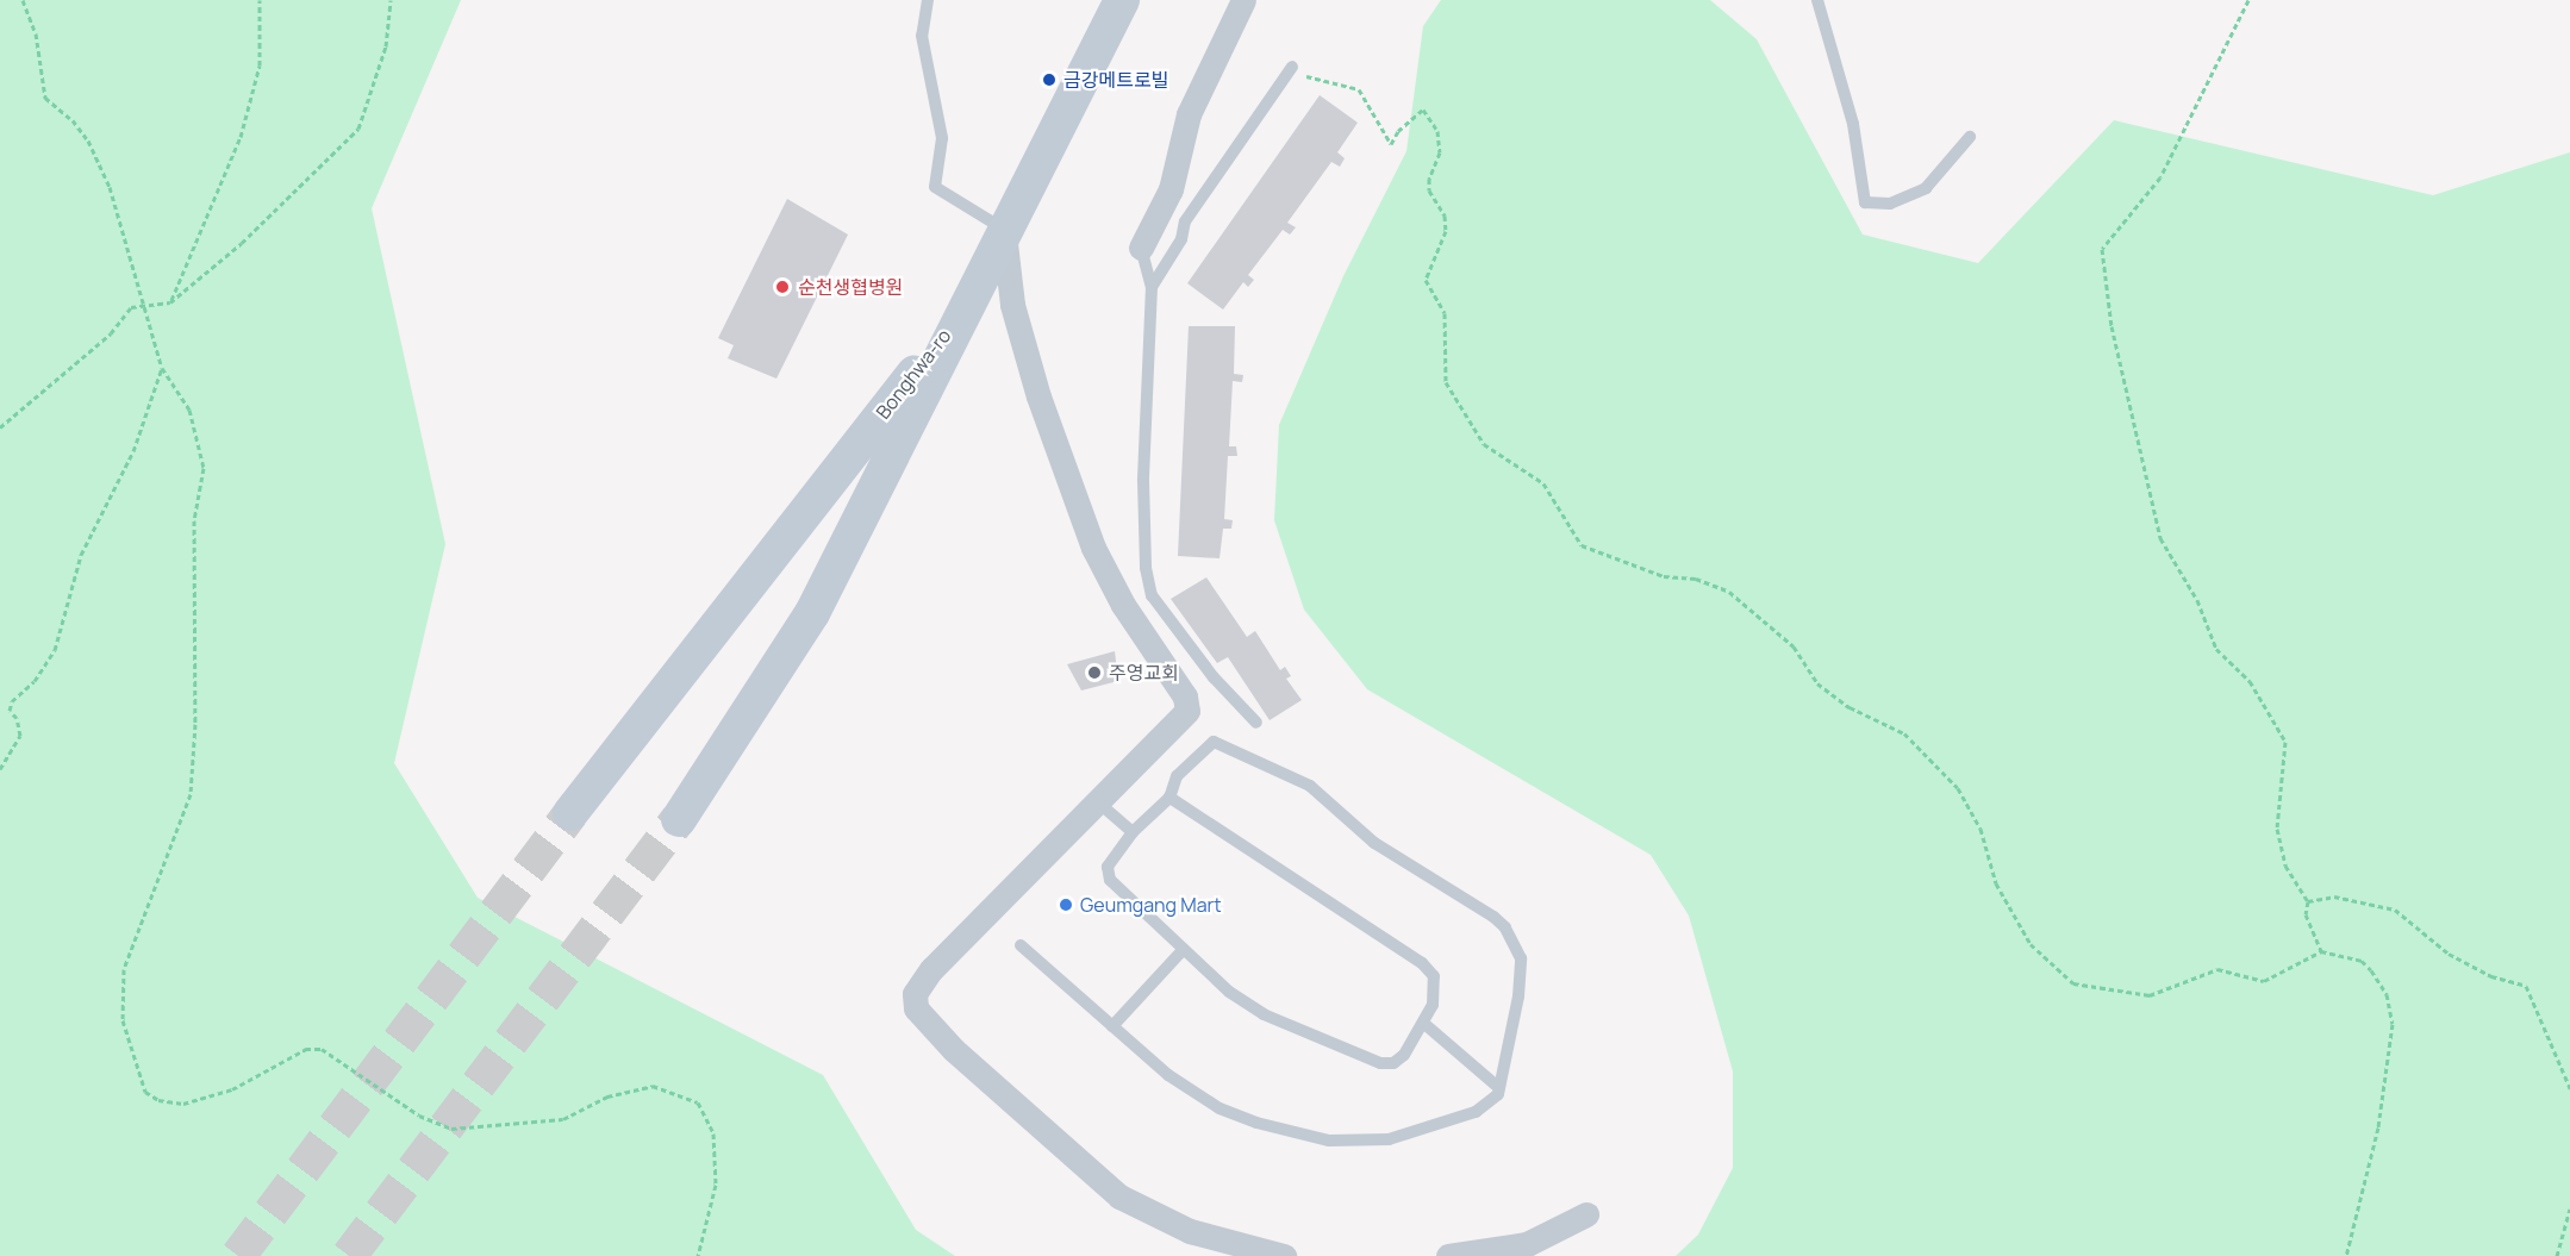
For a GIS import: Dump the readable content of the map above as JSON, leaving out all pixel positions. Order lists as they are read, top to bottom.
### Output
{
  "streets": {
    "main road": ["Bonghwa-ro"]
  },
  "places": [
    "금강메트로빌",
    "순천생협병원",
    "주영교회",
    "Geumgang Mart"
  ]
}
